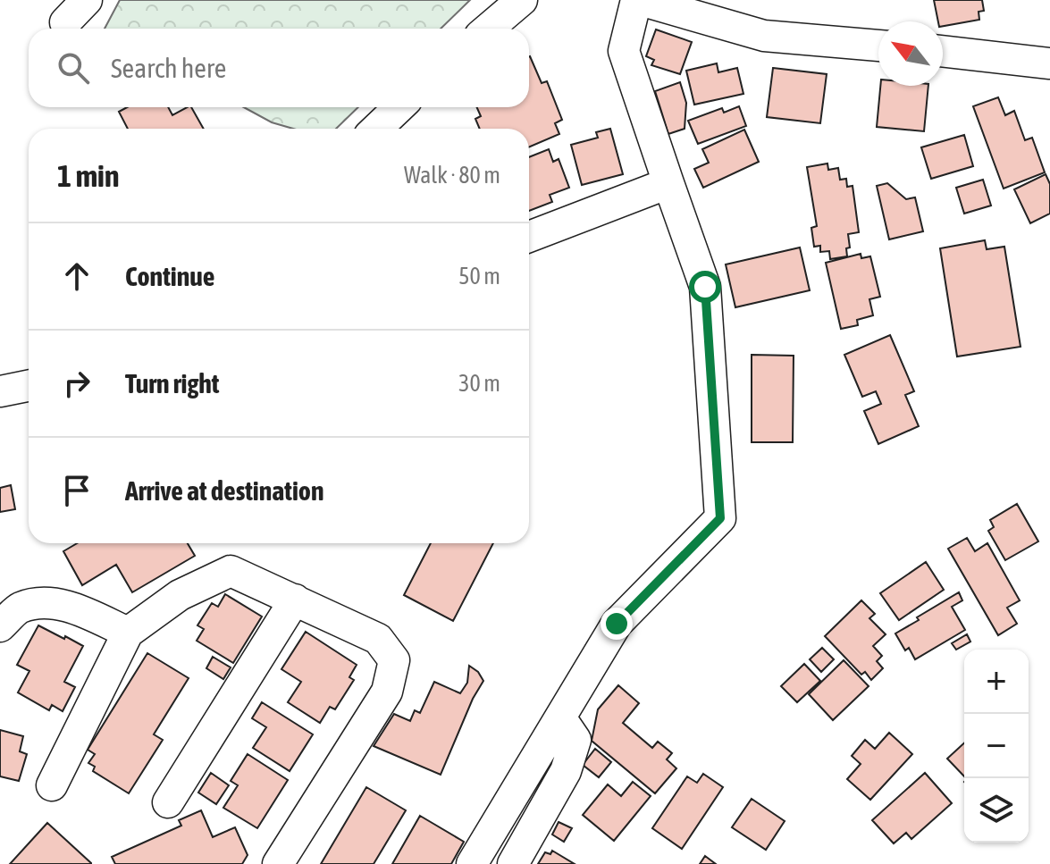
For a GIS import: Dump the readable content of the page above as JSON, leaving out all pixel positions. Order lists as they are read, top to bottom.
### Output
{
  "north": "top left",
  "page": {
    "search": "Search here",
    "heading": ["1 min", "Walk · 80 m"],
    "list": [
      ["Continue", "50 m"],
      ["Turn right", "30 m"],
      "Arrive at destination"
    ],
    "map_buttons": ["+", "−"]
  }
}
